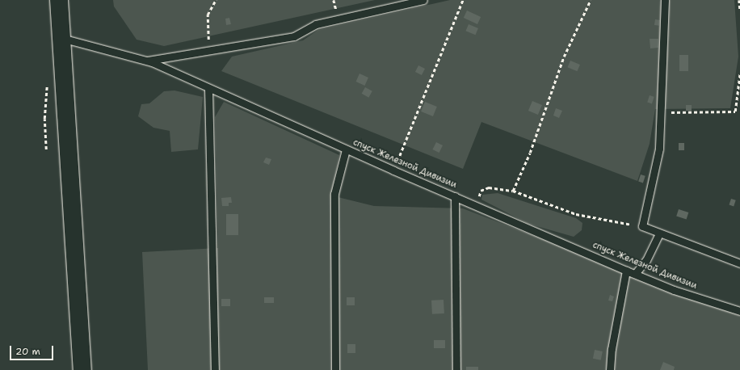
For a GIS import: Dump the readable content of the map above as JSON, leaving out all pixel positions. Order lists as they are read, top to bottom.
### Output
{
  "streets": {
    "lane": ["спуск Железной Дивизии"]
  },
  "scale_bar": "20 m"
}
